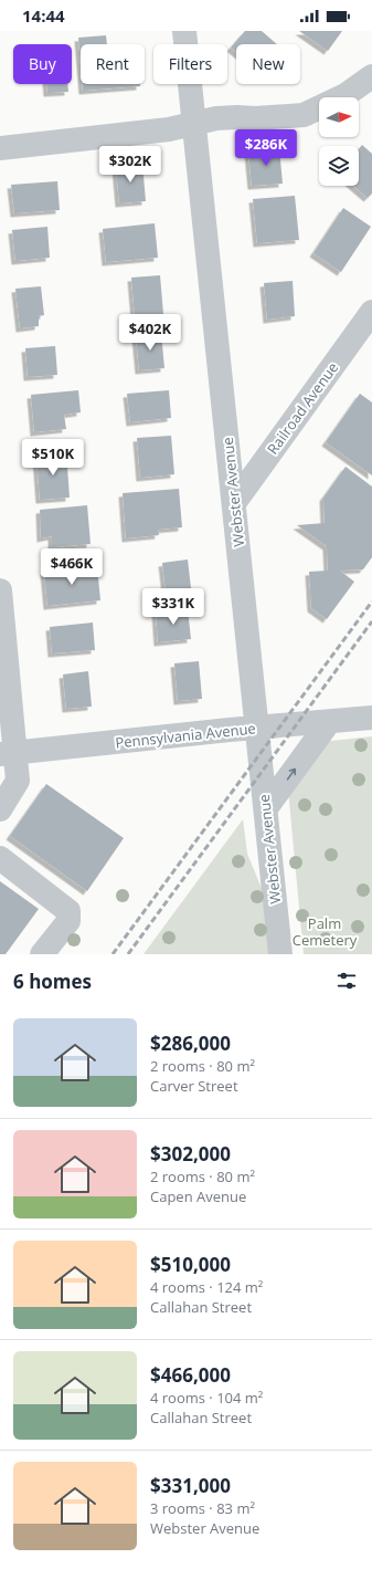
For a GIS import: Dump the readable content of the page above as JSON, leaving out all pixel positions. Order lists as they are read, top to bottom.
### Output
{
  "streets": {
    "street": ["Railroad Avenue", "Webster Avenue", "Pennsylvania Avenue"]
  },
  "crossings": [
    ["Railroad Avenue", "Webster Avenue"],
    ["Webster Avenue", "Pennsylvania Avenue"]
  ],
  "parks": ["Palm Cemetery"],
  "north": "right",
  "page": {
    "status": "14:44",
    "chip": [
      "Buy",
      "Rent",
      "Filters",
      "New"
    ],
    "price": [
      "$286K",
      "$302K",
      "$402K",
      "$510K",
      "$466K",
      "$331K"
    ],
    "heading": "6 homes",
    "list": [
      {
        "name": "$286,000",
        "note": "2 rooms · 80 m² · Carver Street"
      },
      {
        "name": "$302,000",
        "note": "2 rooms · 80 m² · Capen Avenue"
      },
      {
        "name": "$510,000",
        "note": "4 rooms · 124 m² · Callahan Street"
      },
      {
        "name": "$466,000",
        "note": "4 rooms · 104 m² · Callahan Street"
      },
      {
        "name": "$331,000",
        "note": "3 rooms · 83 m² · Webster Avenue"
      }
    ]
  }
}
